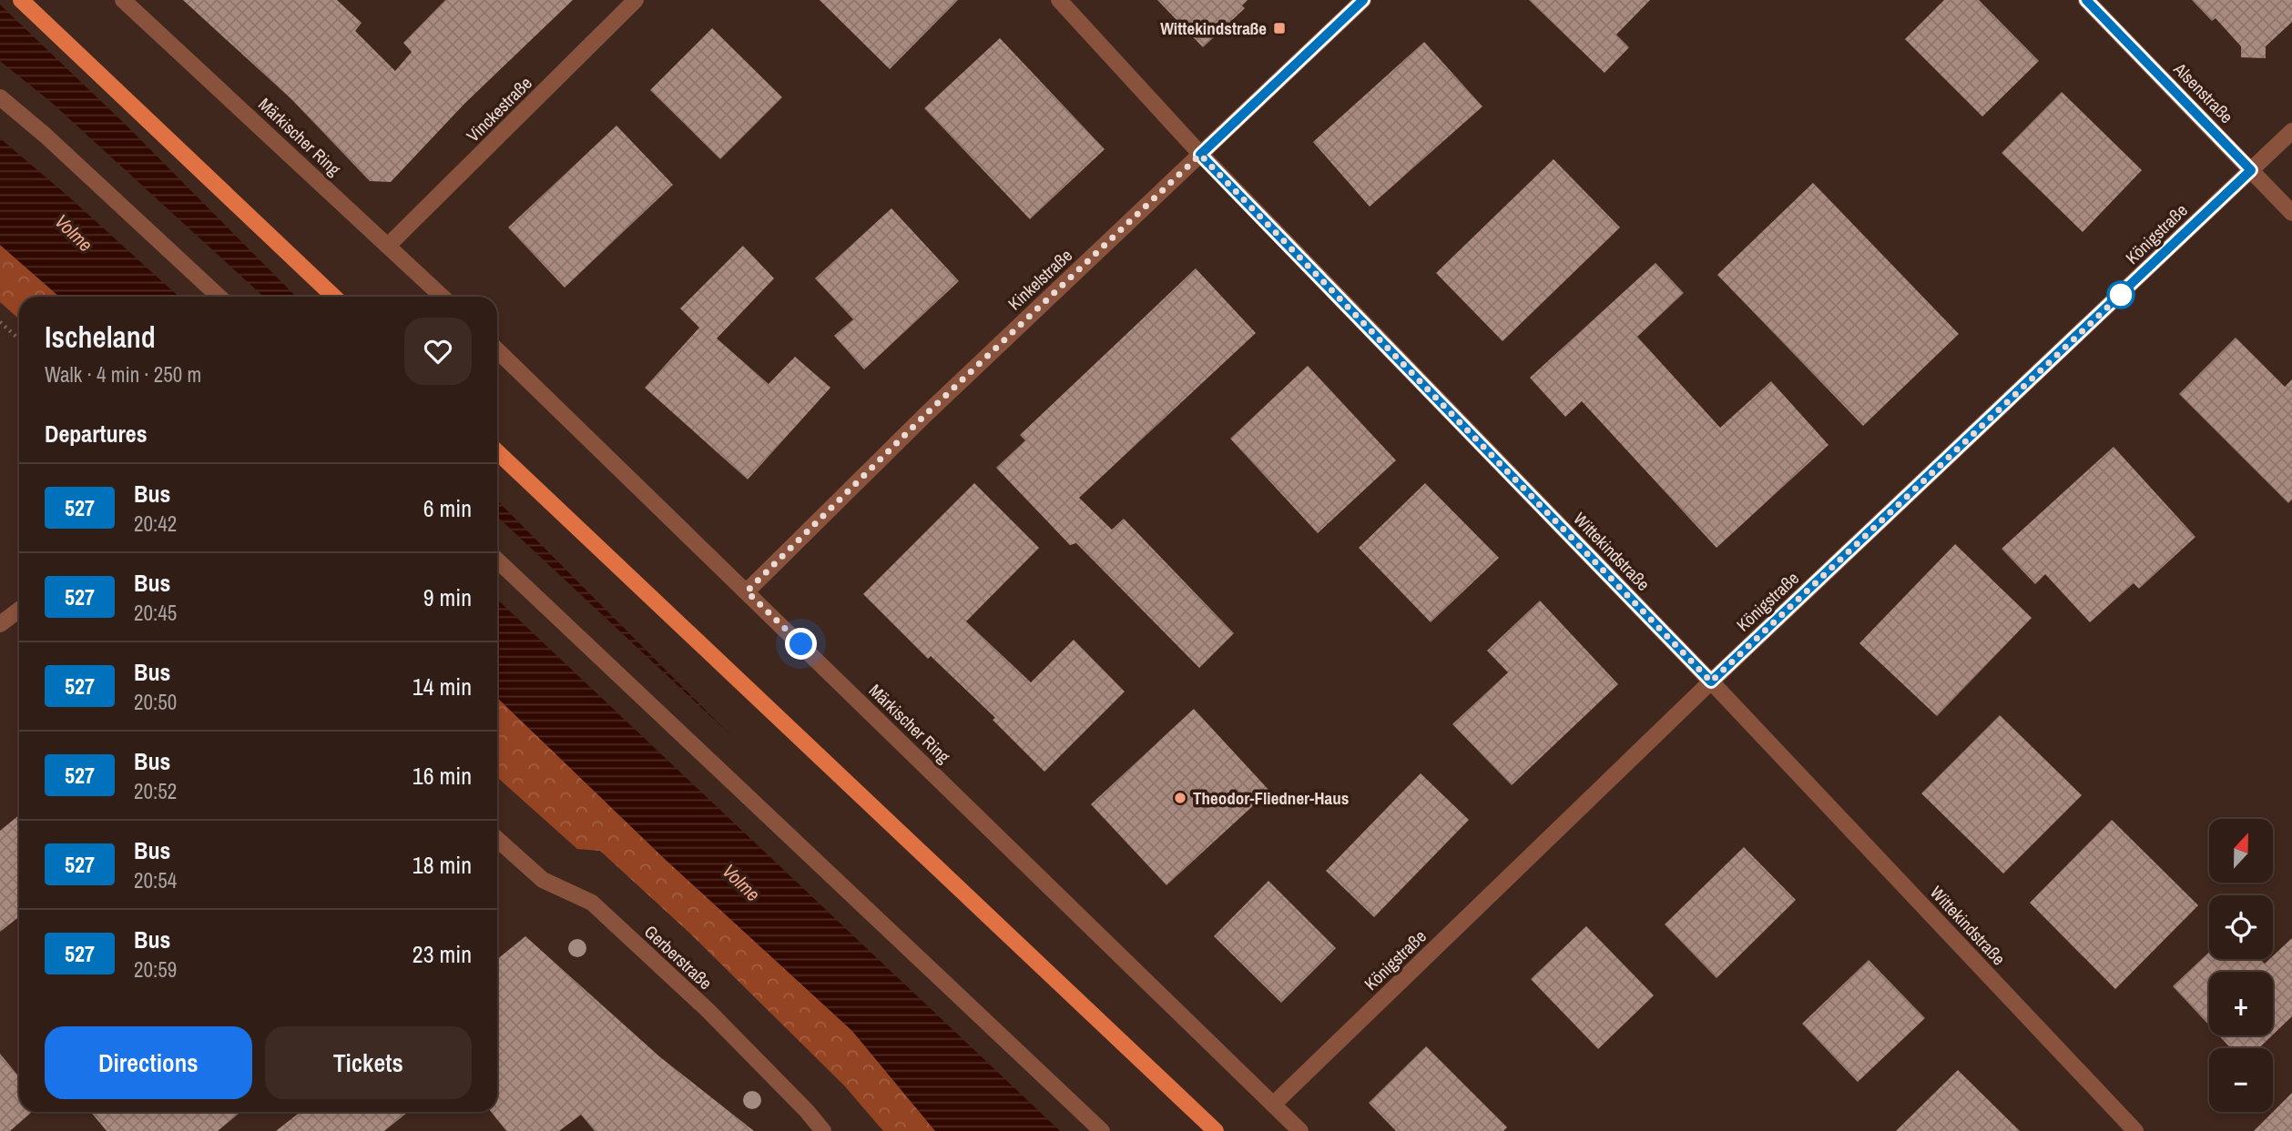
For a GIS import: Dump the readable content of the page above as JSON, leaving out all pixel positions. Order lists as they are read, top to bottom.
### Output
{
  "streets": {
    "street": [
      "Alsenstraße",
      "Vinckestraße",
      "Märkischer Ring",
      "Königstraße",
      "Kinkelstraße",
      "Wittekindstraße",
      "Gerberstraße"
    ]
  },
  "crossings": [
    ["Alsenstraße", "Königstraße"],
    ["Vinckestraße", "Märkischer Ring"],
    ["Märkischer Ring", "Königstraße"],
    ["Märkischer Ring", "Kinkelstraße"],
    ["Königstraße", "Wittekindstraße"],
    ["Kinkelstraße", "Wittekindstraße"]
  ],
  "water": ["Volme"],
  "places": {
    "transit": ["Wittekindstraße"],
    "other": ["Theodor-Fliedner-Haus"]
  },
  "lines": ["bus line 527"],
  "north": "top",
  "page": {
    "heading": [
      ["Ischeland", "Walk · 4 min · 250 m"],
      "Departures"
    ],
    "list": [
      {
        "mark": "527",
        "name": "Bus",
        "note": "20:42",
        "value": "6 min"
      },
      {
        "mark": "527",
        "name": "Bus",
        "note": "20:45",
        "value": "9 min"
      },
      {
        "mark": "527",
        "name": "Bus",
        "note": "20:50",
        "value": "14 min"
      },
      {
        "mark": "527",
        "name": "Bus",
        "note": "20:52",
        "value": "16 min"
      },
      {
        "mark": "527",
        "name": "Bus",
        "note": "20:54",
        "value": "18 min"
      },
      {
        "mark": "527",
        "name": "Bus",
        "note": "20:59",
        "value": "23 min"
      }
    ],
    "map_buttons": ["+", "−"],
    "buttons": ["Directions", "Tickets"]
  }
}
